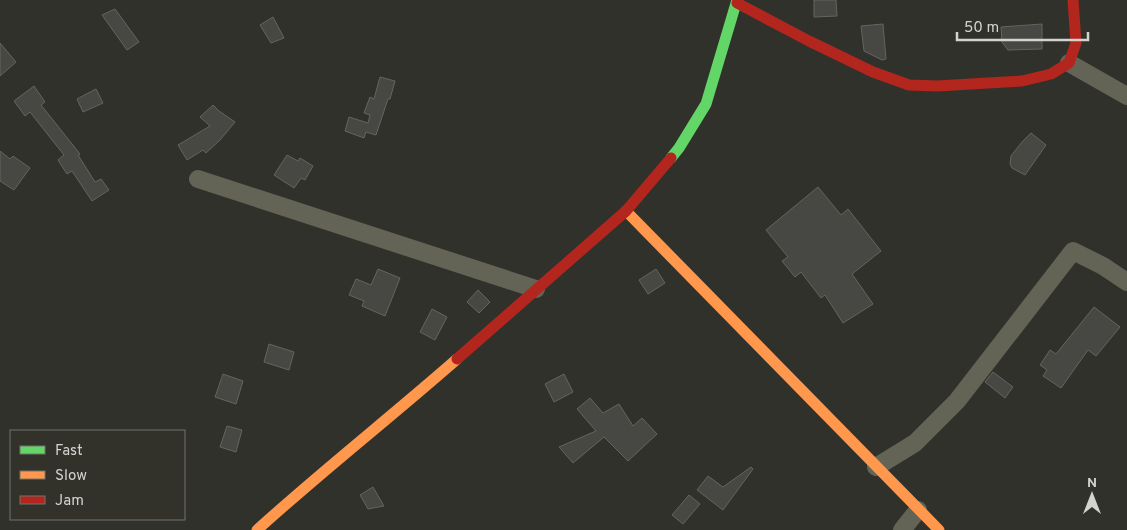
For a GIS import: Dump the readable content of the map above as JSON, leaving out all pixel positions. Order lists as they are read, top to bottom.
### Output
{
  "legend": ["Fast", "Slow", "Jam"],
  "scale_bar": "50 m",
  "north": "top"
}
